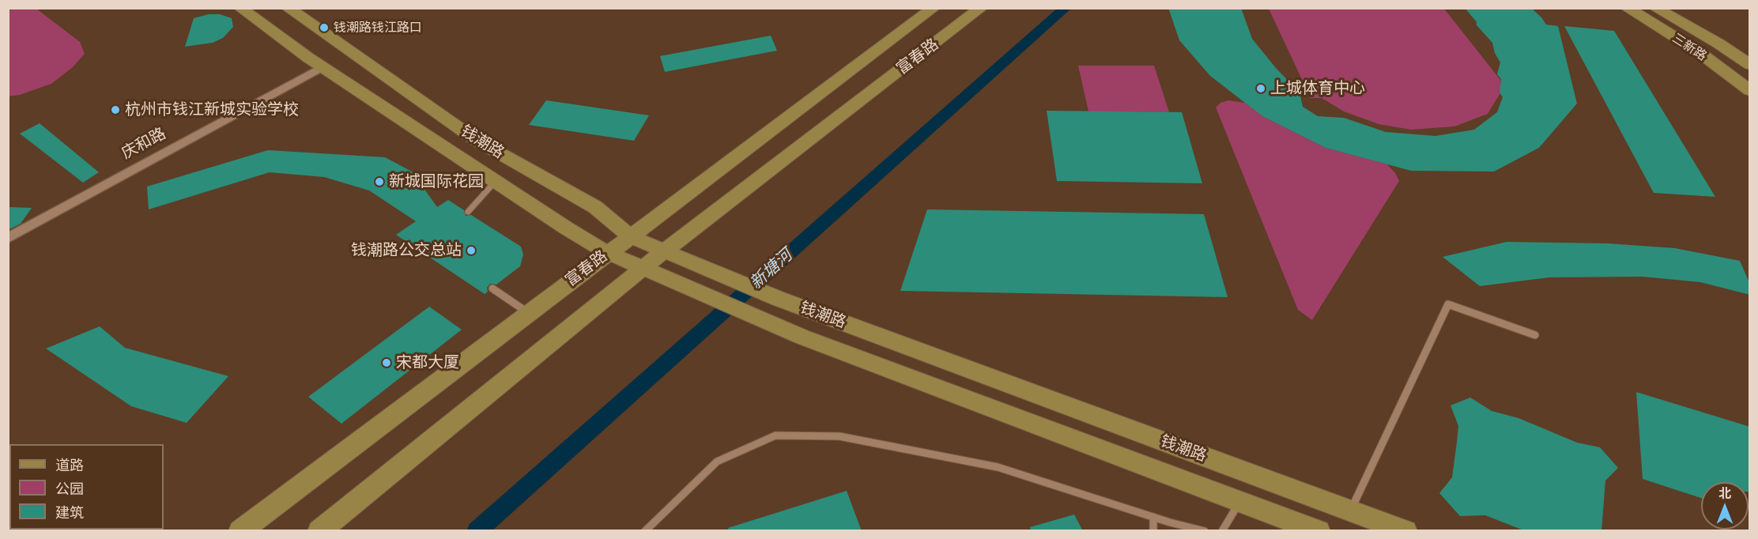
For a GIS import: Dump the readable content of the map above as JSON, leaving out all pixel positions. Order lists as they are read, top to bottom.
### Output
{
  "streets": {
    "main road": ["三新路", "富春路", "钱潮路"],
    "street": ["庆和路"]
  },
  "crossings": [
    ["富春路", "钱潮路"],
    ["钱潮路", "庆和路"]
  ],
  "water": ["新塘河"],
  "places": [
    "钱潮路钱江路口",
    "上城体育中心",
    "杭州市钱江新城实验学校",
    "新城国际花园",
    "钱潮路公交总站",
    "宋都大厦"
  ],
  "legend": ["道路", "公园", "建筑"],
  "north": "top"
}
